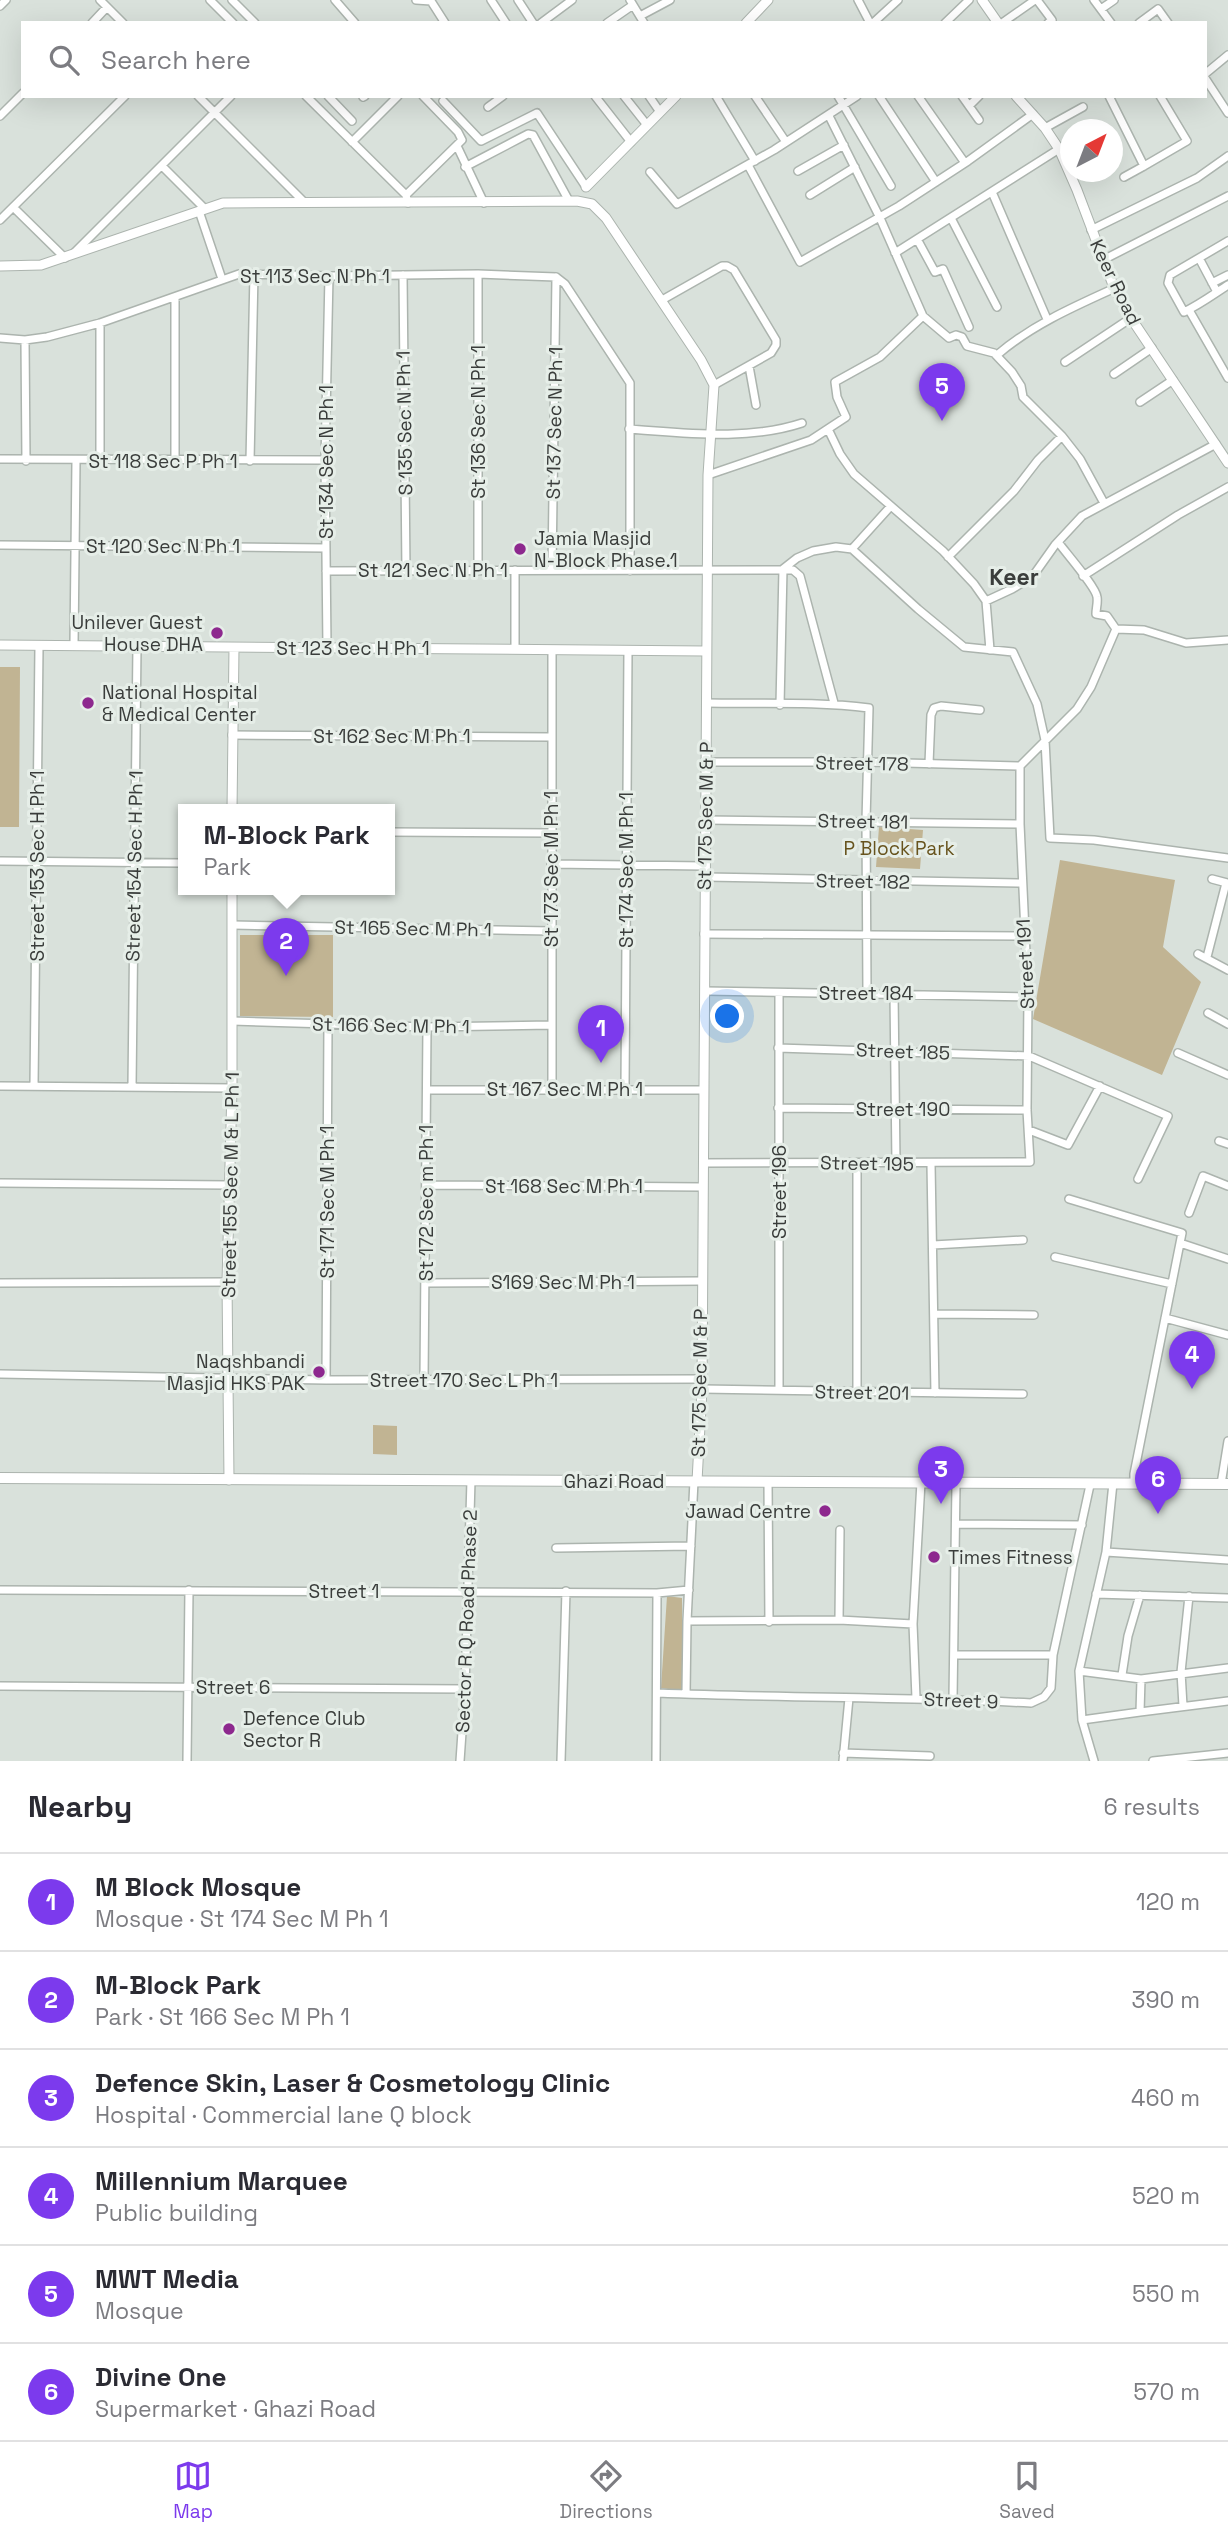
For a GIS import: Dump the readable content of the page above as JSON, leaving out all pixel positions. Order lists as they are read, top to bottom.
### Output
{
  "streets": {
    "main road": ["Ghazi Road"],
    "street": [
      "St 113 Sec N Ph 1",
      "Keer Road",
      "St 136 Sec N Ph 1",
      "S 135 Sec N Ph 1",
      "St 137 Sec N Ph 1",
      "St 118 Sec P Ph 1",
      "St 134 Sec N Ph 1",
      "St 120 Sec N Ph 1",
      "St 121 Sec N Ph 1",
      "St 123 Sec H Ph 1",
      "St 162 Sec M Ph 1",
      "Street 178",
      "St 175 Sec M & P",
      "Street 181",
      "Street 153 Sec H Ph 1",
      "Street 154 Sec H Ph 1",
      "St 173 Sec M Ph 1",
      "St 174 Sec M Ph 1",
      "Street 182",
      "St 165 Sec M Ph 1",
      "Street 191",
      "Street 184",
      "St 166 Sec M Ph 1",
      "Street 185",
      "St 167 Sec M Ph 1",
      "Street 190",
      "Street 195",
      "Street 155 Sec M & L Ph 1",
      "St 168 Sec M Ph 1",
      "Street 196",
      "St 171 Sec M Ph 1",
      "St 172 Sec m Ph 1",
      "S169 Sec M Ph 1",
      "Street 170 Sec L Ph 1",
      "Street 201",
      "Street 1",
      "Sector R Q Road Phase 2",
      "Street 6",
      "Street 9"
    ]
  },
  "crossings": [
    ["St 113 Sec N Ph 1", "St 136 Sec N Ph 1"],
    ["St 113 Sec N Ph 1", "S 135 Sec N Ph 1"],
    ["St 113 Sec N Ph 1", "St 137 Sec N Ph 1"],
    ["St 113 Sec N Ph 1", "St 134 Sec N Ph 1"],
    ["St 136 Sec N Ph 1", "St 121 Sec N Ph 1"],
    ["S 135 Sec N Ph 1", "St 121 Sec N Ph 1"],
    ["St 137 Sec N Ph 1", "St 121 Sec N Ph 1"],
    ["St 118 Sec P Ph 1", "St 134 Sec N Ph 1"],
    ["St 134 Sec N Ph 1", "St 120 Sec N Ph 1"],
    ["St 134 Sec N Ph 1", "St 121 Sec N Ph 1"],
    ["St 134 Sec N Ph 1", "St 123 Sec H Ph 1"],
    ["St 121 Sec N Ph 1", "St 175 Sec M & P"],
    ["St 123 Sec H Ph 1", "St 175 Sec M & P"],
    ["St 123 Sec H Ph 1", "Street 153 Sec H Ph 1"],
    ["St 123 Sec H Ph 1", "Street 154 Sec H Ph 1"],
    ["St 123 Sec H Ph 1", "St 173 Sec M Ph 1"],
    ["St 123 Sec H Ph 1", "St 174 Sec M Ph 1"],
    ["St 162 Sec M Ph 1", "St 173 Sec M Ph 1"],
    ["Street 178", "St 175 Sec M & P"],
    ["Street 178", "Street 191"],
    ["St 175 Sec M & P", "Street 181"],
    ["St 175 Sec M & P", "Street 182"],
    ["St 175 Sec M & P", "Street 184"],
    ["St 175 Sec M & P", "St 167 Sec M Ph 1"],
    ["St 175 Sec M & P", "Street 195"],
    ["St 175 Sec M & P", "St 168 Sec M Ph 1"],
    ["St 175 Sec M & P", "S169 Sec M Ph 1"],
    ["St 175 Sec M & P", "Street 170 Sec L Ph 1"],
    ["St 175 Sec M & P", "Street 201"],
    ["St 175 Sec M & P", "Ghazi Road"],
    ["Street 181", "Street 191"],
    ["St 173 Sec M Ph 1", "St 165 Sec M Ph 1"],
    ["St 173 Sec M Ph 1", "St 166 Sec M Ph 1"],
    ["St 173 Sec M Ph 1", "St 167 Sec M Ph 1"],
    ["St 174 Sec M Ph 1", "St 167 Sec M Ph 1"],
    ["Street 182", "Street 191"],
    ["St 165 Sec M Ph 1", "Street 155 Sec M & L Ph 1"],
    ["Street 191", "Street 184"],
    ["Street 191", "Street 185"],
    ["Street 191", "Street 190"],
    ["Street 191", "Street 195"],
    ["Street 184", "Street 196"],
    ["St 166 Sec M Ph 1", "Street 155 Sec M & L Ph 1"],
    ["St 166 Sec M Ph 1", "St 171 Sec M Ph 1"],
    ["St 166 Sec M Ph 1", "St 172 Sec m Ph 1"],
    ["Street 185", "Street 196"],
    ["St 167 Sec M Ph 1", "St 172 Sec m Ph 1"],
    ["Street 190", "Street 196"],
    ["Street 195", "Street 196"],
    ["Street 155 Sec M & L Ph 1", "Street 170 Sec L Ph 1"],
    ["Street 155 Sec M & L Ph 1", "Ghazi Road"],
    ["St 168 Sec M Ph 1", "St 172 Sec m Ph 1"],
    ["Street 196", "Street 201"],
    ["St 171 Sec M Ph 1", "Street 170 Sec L Ph 1"],
    ["St 172 Sec m Ph 1", "S169 Sec M Ph 1"],
    ["St 172 Sec m Ph 1", "Street 170 Sec L Ph 1"],
    ["Ghazi Road", "Sector R Q Road Phase 2"],
    ["Ghazi Road", "Street 9"],
    ["Street 1", "Sector R Q Road Phase 2"],
    ["Sector R Q Road Phase 2", "Street 6"]
  ],
  "districts": ["Keer"],
  "parks": ["P Block Park"],
  "places": [
    "Jamia Masjid N-Block Phase.1",
    "Unilever Guest House DHA",
    "National Hospital & Medical Center",
    "Naqshbandi Masjid HKS PAK",
    "Jawad Centre",
    "Times Fitness",
    "Defence Club Sector R"
  ],
  "north": "top right",
  "page": {
    "search": "Search here",
    "pins": [
      "5",
      "2",
      "1",
      "4",
      "3",
      "6"
    ],
    "popup": ["M-Block Park", "Park"],
    "heading": ["Nearby", "6 results"],
    "list": [
      {
        "mark": "1",
        "name": "M Block Mosque",
        "note": "Mosque · St 174 Sec M Ph 1",
        "value": "120 m"
      },
      {
        "mark": "2",
        "name": "M-Block Park",
        "note": "Park · St 166 Sec M Ph 1",
        "value": "390 m"
      },
      {
        "mark": "3",
        "name": "Defence Skin, Laser & Cosmetology Clinic",
        "note": "Hospital · Commercial lane Q block",
        "value": "460 m"
      },
      {
        "mark": "4",
        "name": "Millennium Marquee",
        "note": "Public building",
        "value": "520 m"
      },
      {
        "mark": "5",
        "name": "MWT Media",
        "note": "Mosque",
        "value": "550 m"
      },
      {
        "mark": "6",
        "name": "Divine One",
        "note": "Supermarket · Ghazi Road",
        "value": "570 m"
      }
    ],
    "nav": ["Map", "Directions", "Saved"]
  }
}
